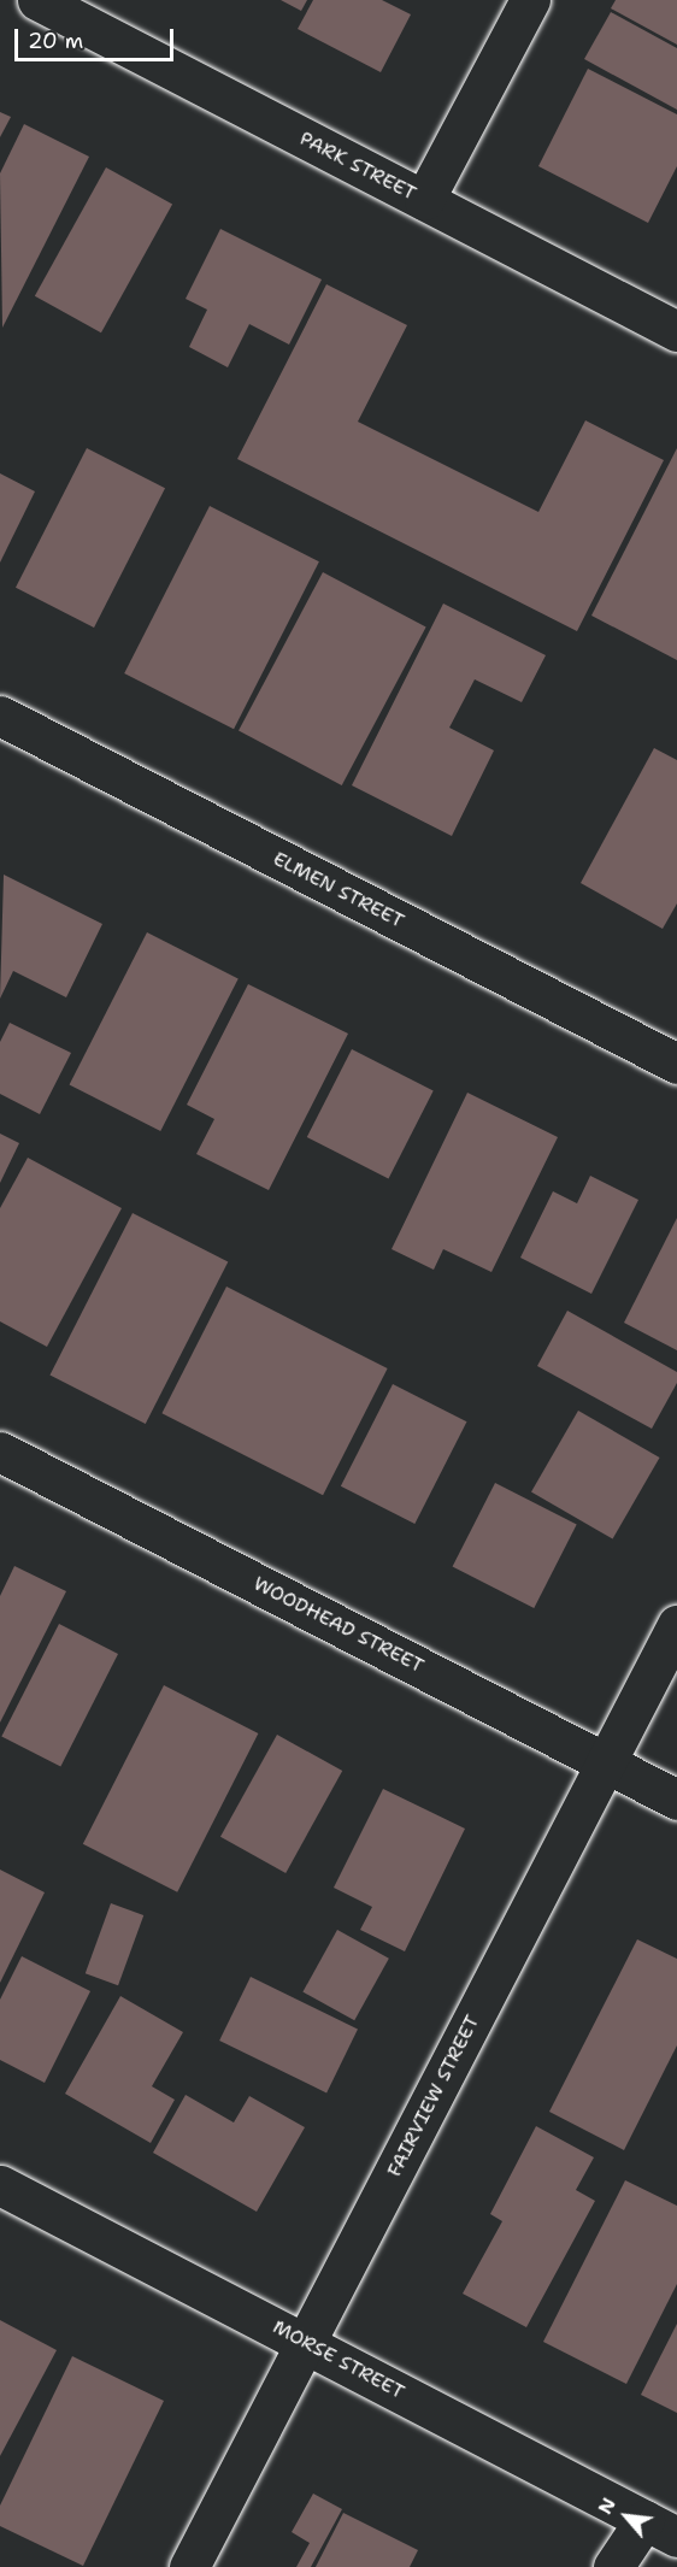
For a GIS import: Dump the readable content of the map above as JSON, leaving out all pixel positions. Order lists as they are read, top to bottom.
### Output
{
  "streets": {
    "street": [
      "PARK STREET",
      "ELMEN STREET",
      "WOODHEAD STREET",
      "FAIRVIEW STREET",
      "MORSE STREET"
    ]
  },
  "crossings": [
    ["WOODHEAD STREET", "FAIRVIEW STREET"],
    ["FAIRVIEW STREET", "MORSE STREET"]
  ],
  "scale_bar": "20 m",
  "north": "top left"
}
